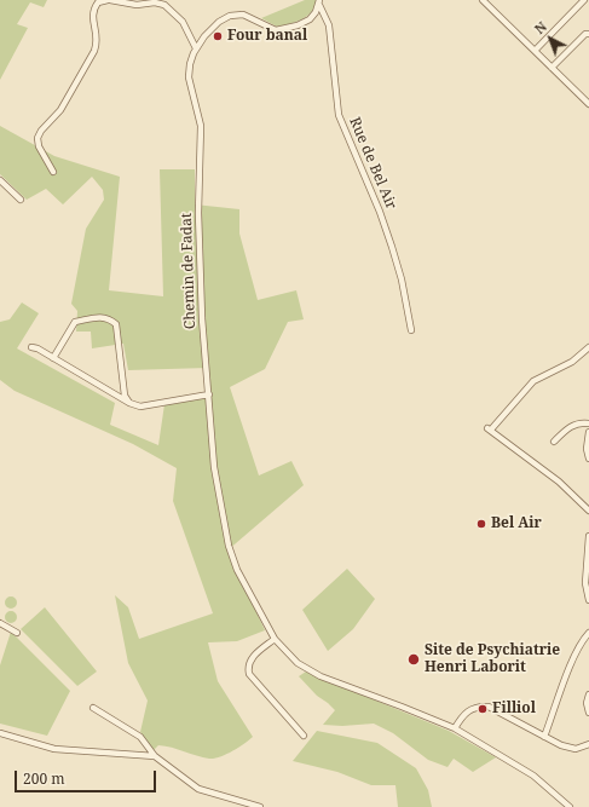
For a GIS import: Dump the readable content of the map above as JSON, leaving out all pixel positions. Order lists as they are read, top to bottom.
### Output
{
  "streets": {
    "street": ["Rue de Bel Air", "Chemin de Fadat"]
  },
  "crossings": [
    ["Rue de Bel Air", "Chemin de Fadat"]
  ],
  "places": [
    "Four banal",
    "Bel Air",
    "Site de Psychiatrie Henri Laborit",
    "Filliol"
  ],
  "scale_bar": "200 m",
  "north": "top left"
}
